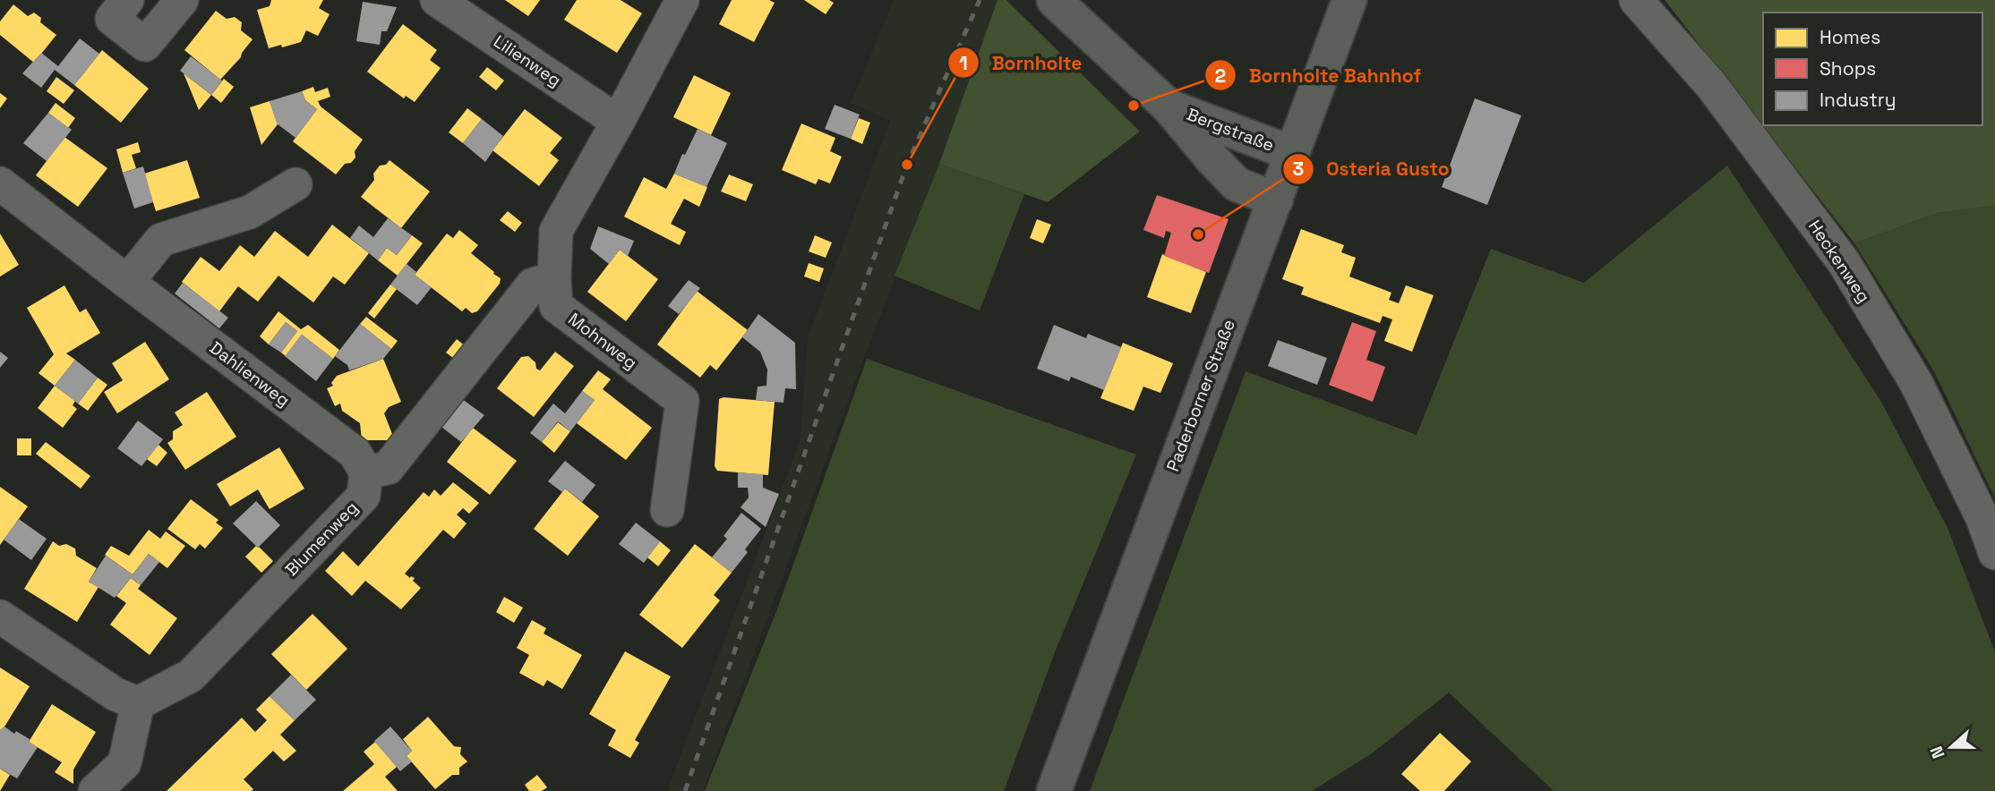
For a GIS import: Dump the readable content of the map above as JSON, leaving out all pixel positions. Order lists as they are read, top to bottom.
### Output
{
  "streets": {
    "main road": ["Bergstraße", "Paderborner Straße"],
    "street": [
      "Lilienweg",
      "Heckenweg",
      "Mohnweg",
      "Dahlienweg",
      "Blumenweg"
    ]
  },
  "crossings": [
    ["Lilienweg", "Mohnweg"],
    ["Bergstraße", "Paderborner Straße"],
    ["Dahlienweg", "Blumenweg"]
  ],
  "places": ["Bornholte Bahnhof", "Bornholte", "Osteria Gusto"],
  "legend": ["Homes", "Shops", "Industry"],
  "north": "left"
}
